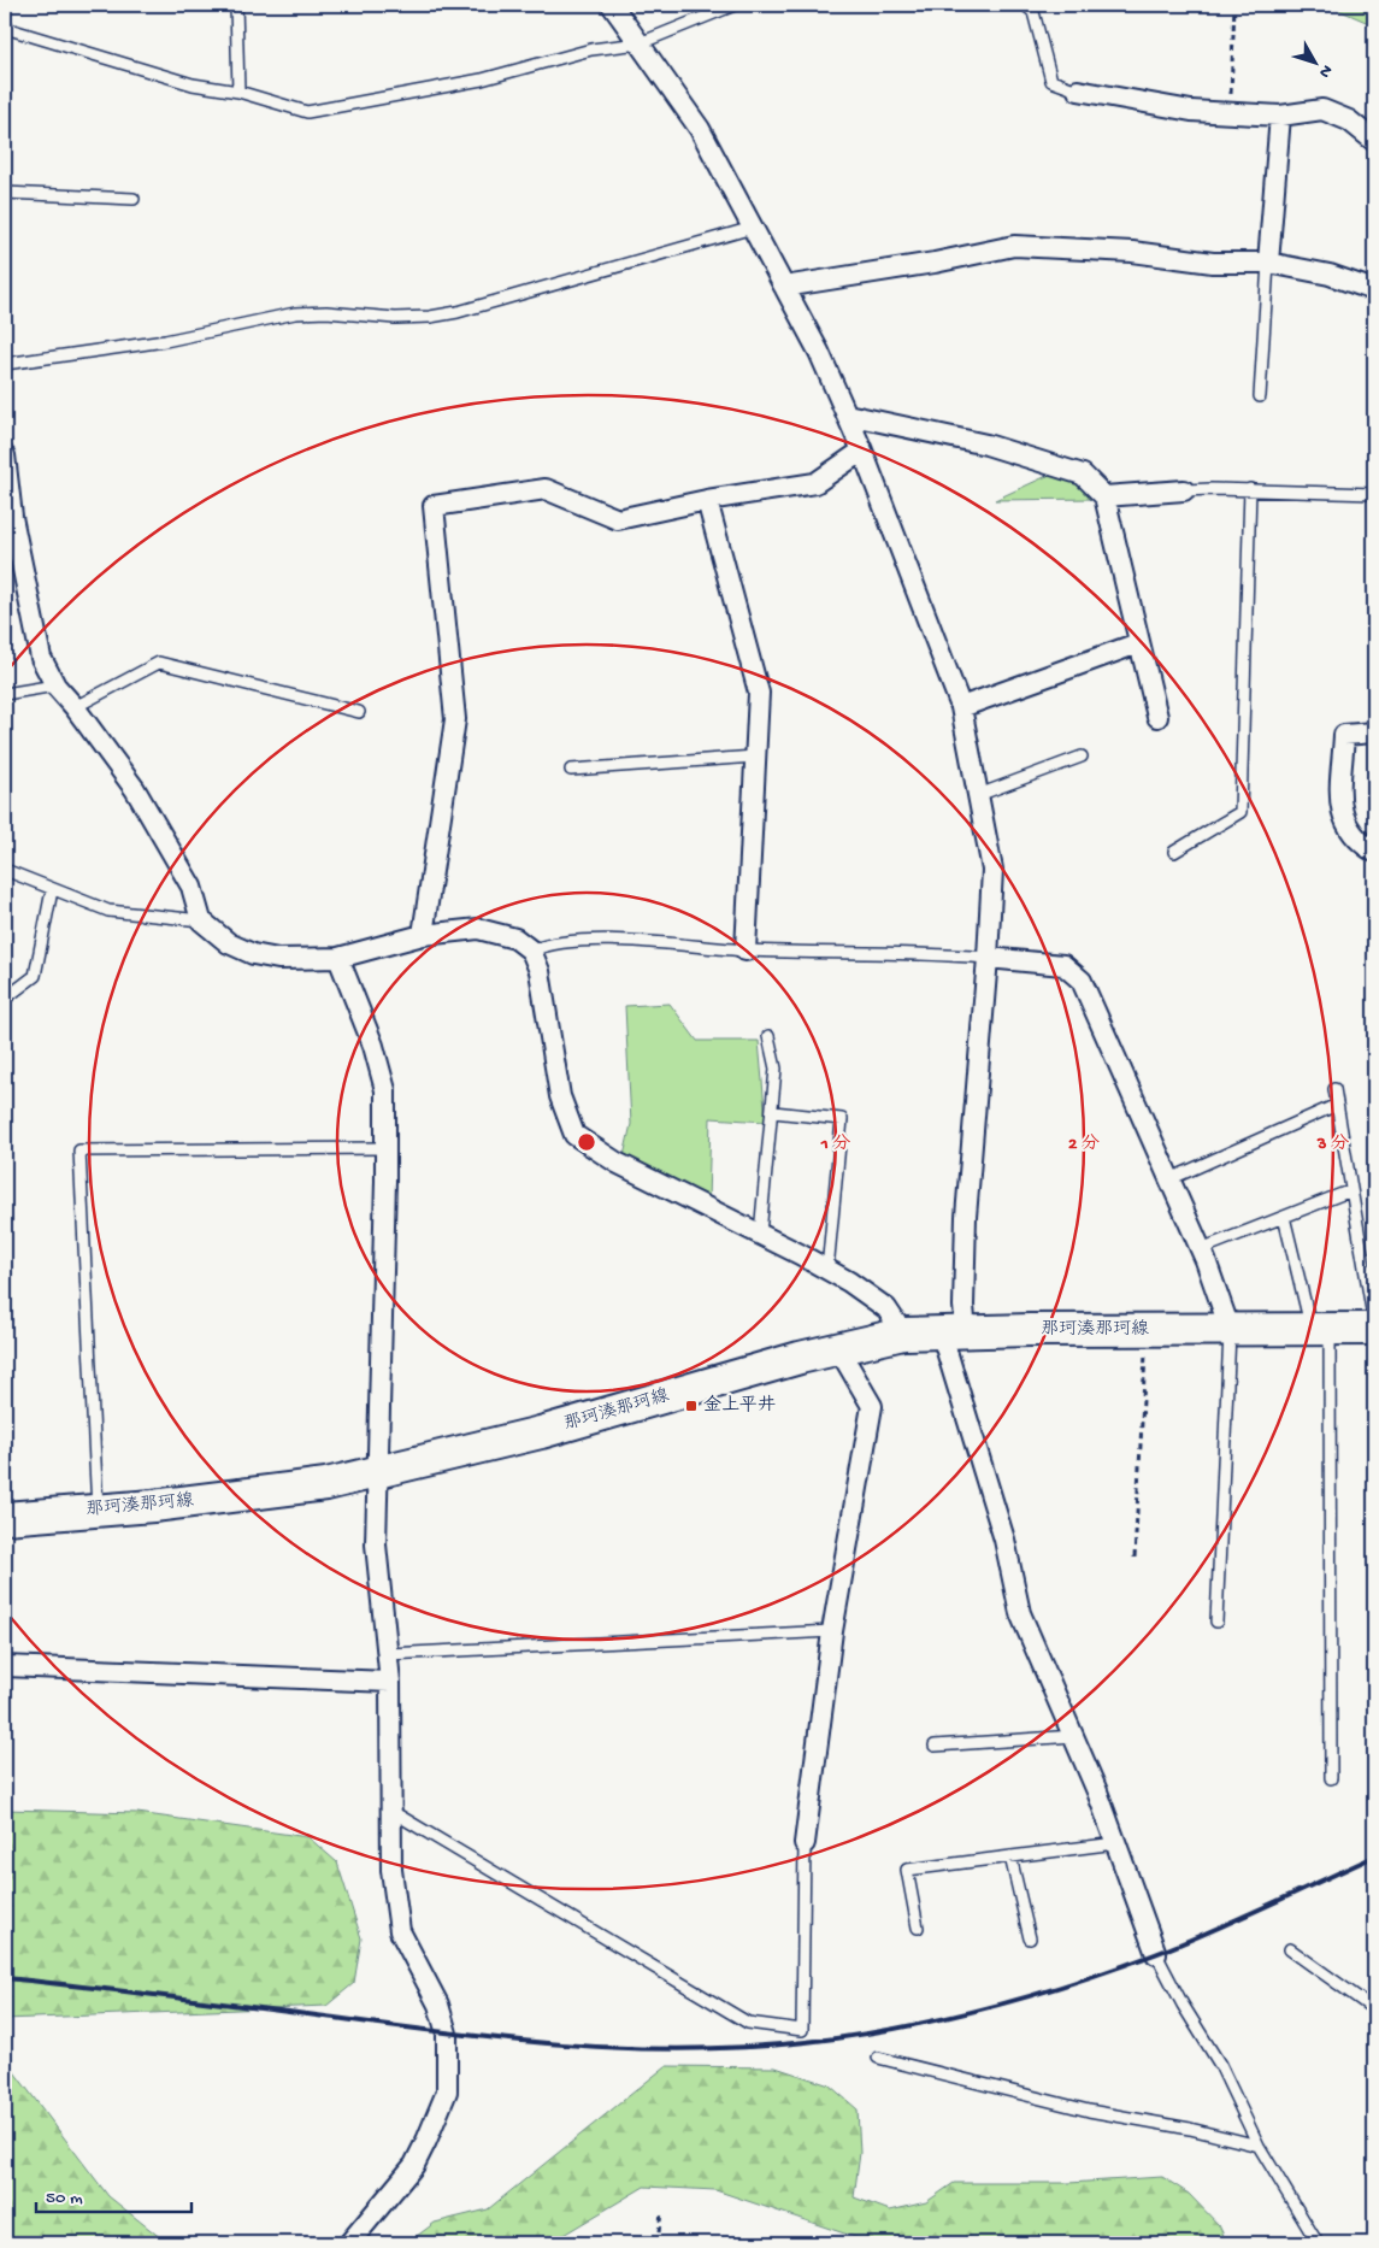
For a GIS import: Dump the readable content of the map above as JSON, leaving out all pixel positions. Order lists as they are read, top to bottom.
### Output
{
  "streets": {
    "main road": ["那珂湊那珂線"]
  },
  "places": {
    "transit": ["金上平井"]
  },
  "scale_bar": "50 m",
  "north": "bottom right",
  "rings": ["1 分", "2 分", "3 分"]
}
